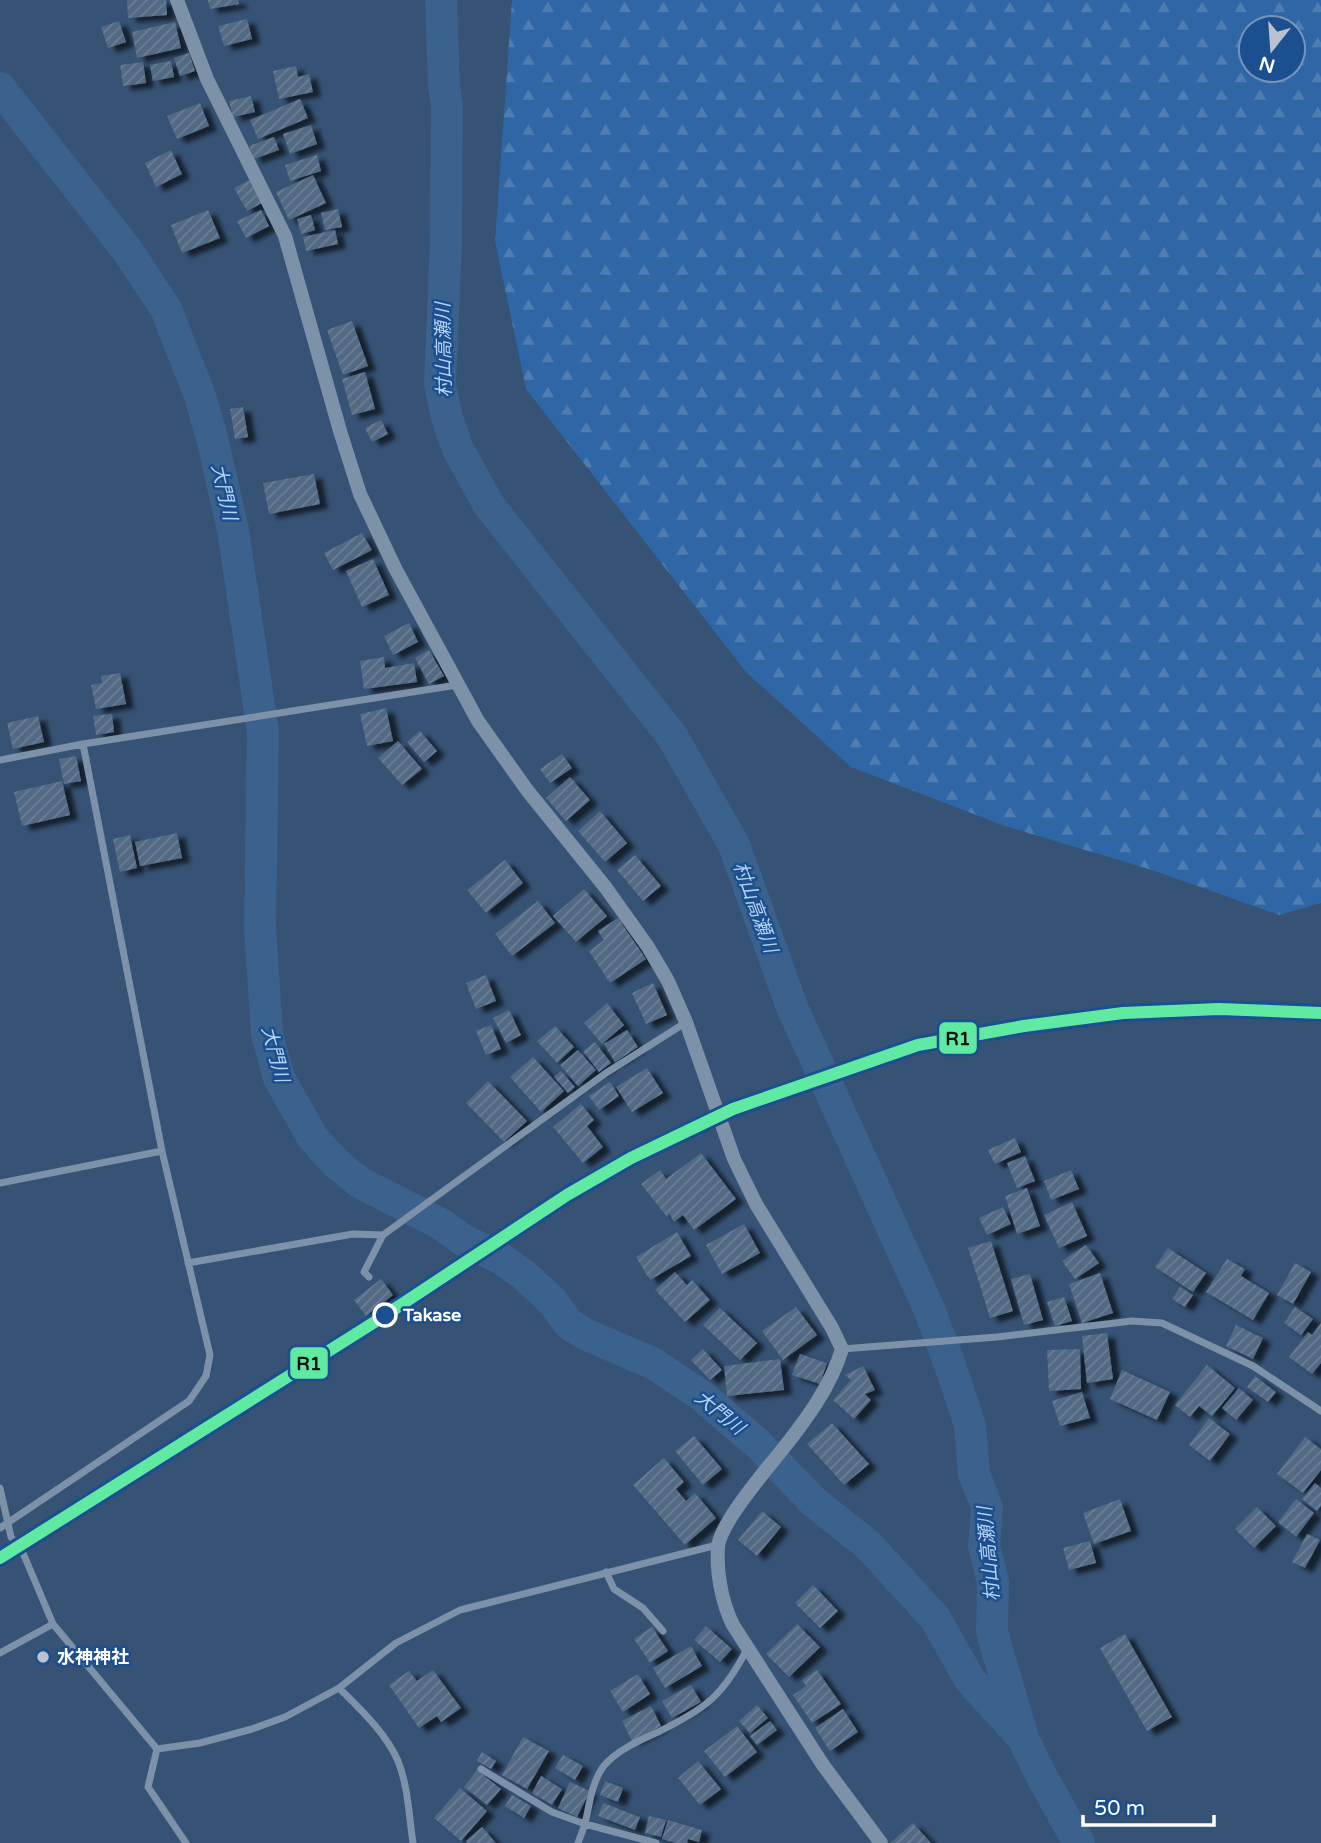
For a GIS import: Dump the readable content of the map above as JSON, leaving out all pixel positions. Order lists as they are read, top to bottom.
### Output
{
  "water": ["村山高瀬川", "大門川"],
  "places": ["Takase", "水神神社"],
  "lines": ["transit line R1"],
  "scale_bar": "50 m",
  "north": "bottom"
}
